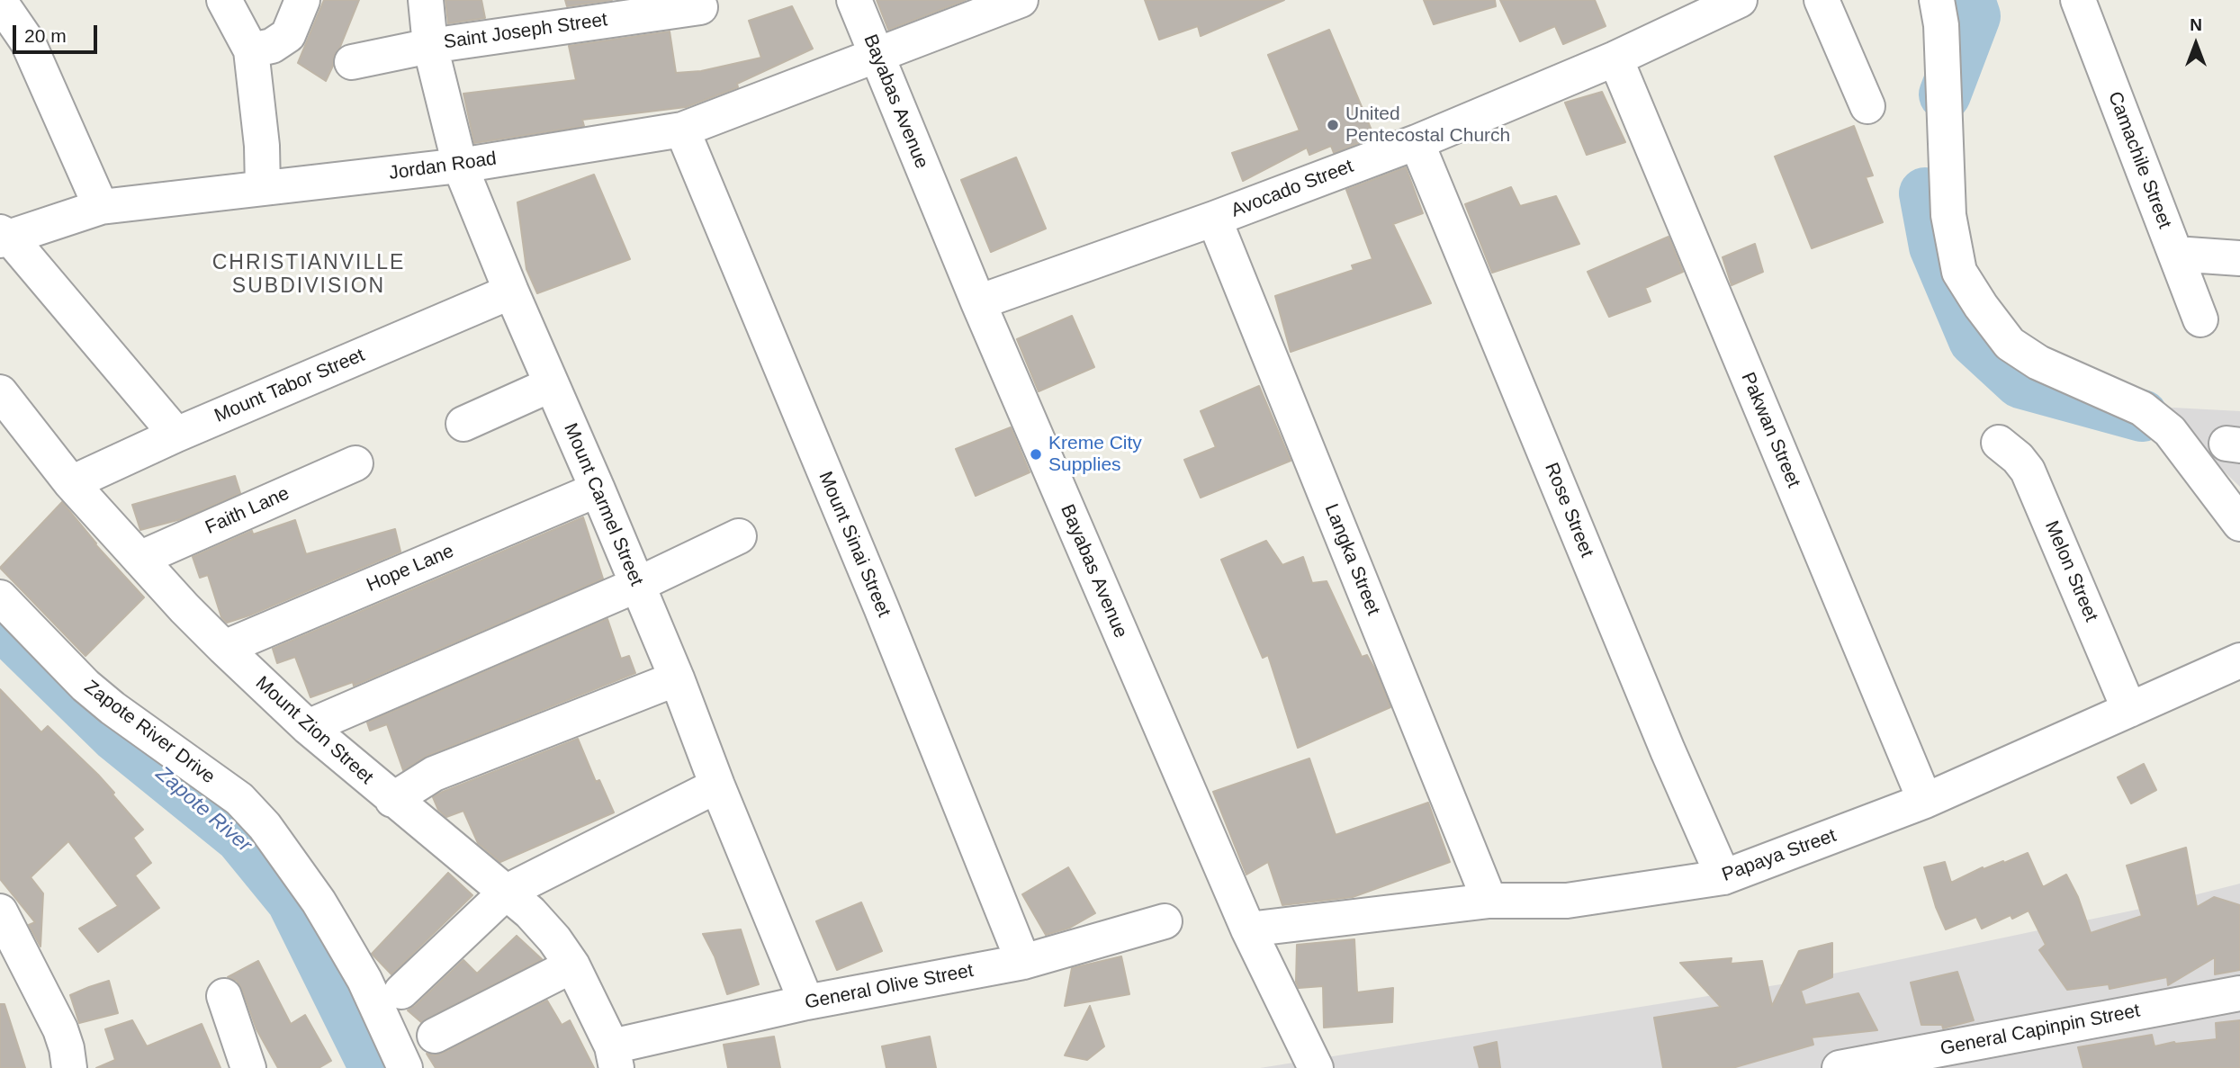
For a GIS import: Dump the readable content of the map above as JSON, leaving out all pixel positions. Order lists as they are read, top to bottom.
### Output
{
  "streets": {
    "street": [
      "Saint Joseph Street",
      "Bayabas Avenue",
      "Camachile Street",
      "Jordan Road",
      "Avocado Street",
      "Mount Tabor Street",
      "Pakwan Street",
      "Mount Carmel Street",
      "Rose Street",
      "Faith Lane",
      "Mount Sinai Street",
      "Langka Street",
      "Hope Lane",
      "Melon Street",
      "Mount Zion Street",
      "Zapote River Drive",
      "Papaya Street",
      "General Olive Street",
      "General Capinpin Street"
    ]
  },
  "crossings": [
    ["Saint Joseph Street", "Mount Carmel Street"],
    ["Bayabas Avenue", "Jordan Road"],
    ["Bayabas Avenue", "Avocado Street"],
    ["Bayabas Avenue", "Papaya Street"],
    ["Jordan Road", "Mount Carmel Street"],
    ["Jordan Road", "Mount Sinai Street"],
    ["Avocado Street", "Pakwan Street"],
    ["Avocado Street", "Rose Street"],
    ["Avocado Street", "Langka Street"],
    ["Mount Tabor Street", "Mount Carmel Street"],
    ["Mount Tabor Street", "Mount Zion Street"],
    ["Pakwan Street", "Papaya Street"],
    ["Mount Carmel Street", "Hope Lane"],
    ["Mount Carmel Street", "General Olive Street"],
    ["Rose Street", "Papaya Street"],
    ["Faith Lane", "Mount Zion Street"],
    ["Mount Sinai Street", "General Olive Street"],
    ["Langka Street", "Papaya Street"],
    ["Hope Lane", "Mount Zion Street"],
    ["Melon Street", "Papaya Street"],
    ["Mount Zion Street", "General Olive Street"]
  ],
  "districts": ["CHRISTIANVILLE SUBDIVISION"],
  "water": ["Zapote River"],
  "places": ["United Pentecostal Church", "Kreme City Supplies"],
  "scale_bar": "20 m",
  "north": "top"
}
